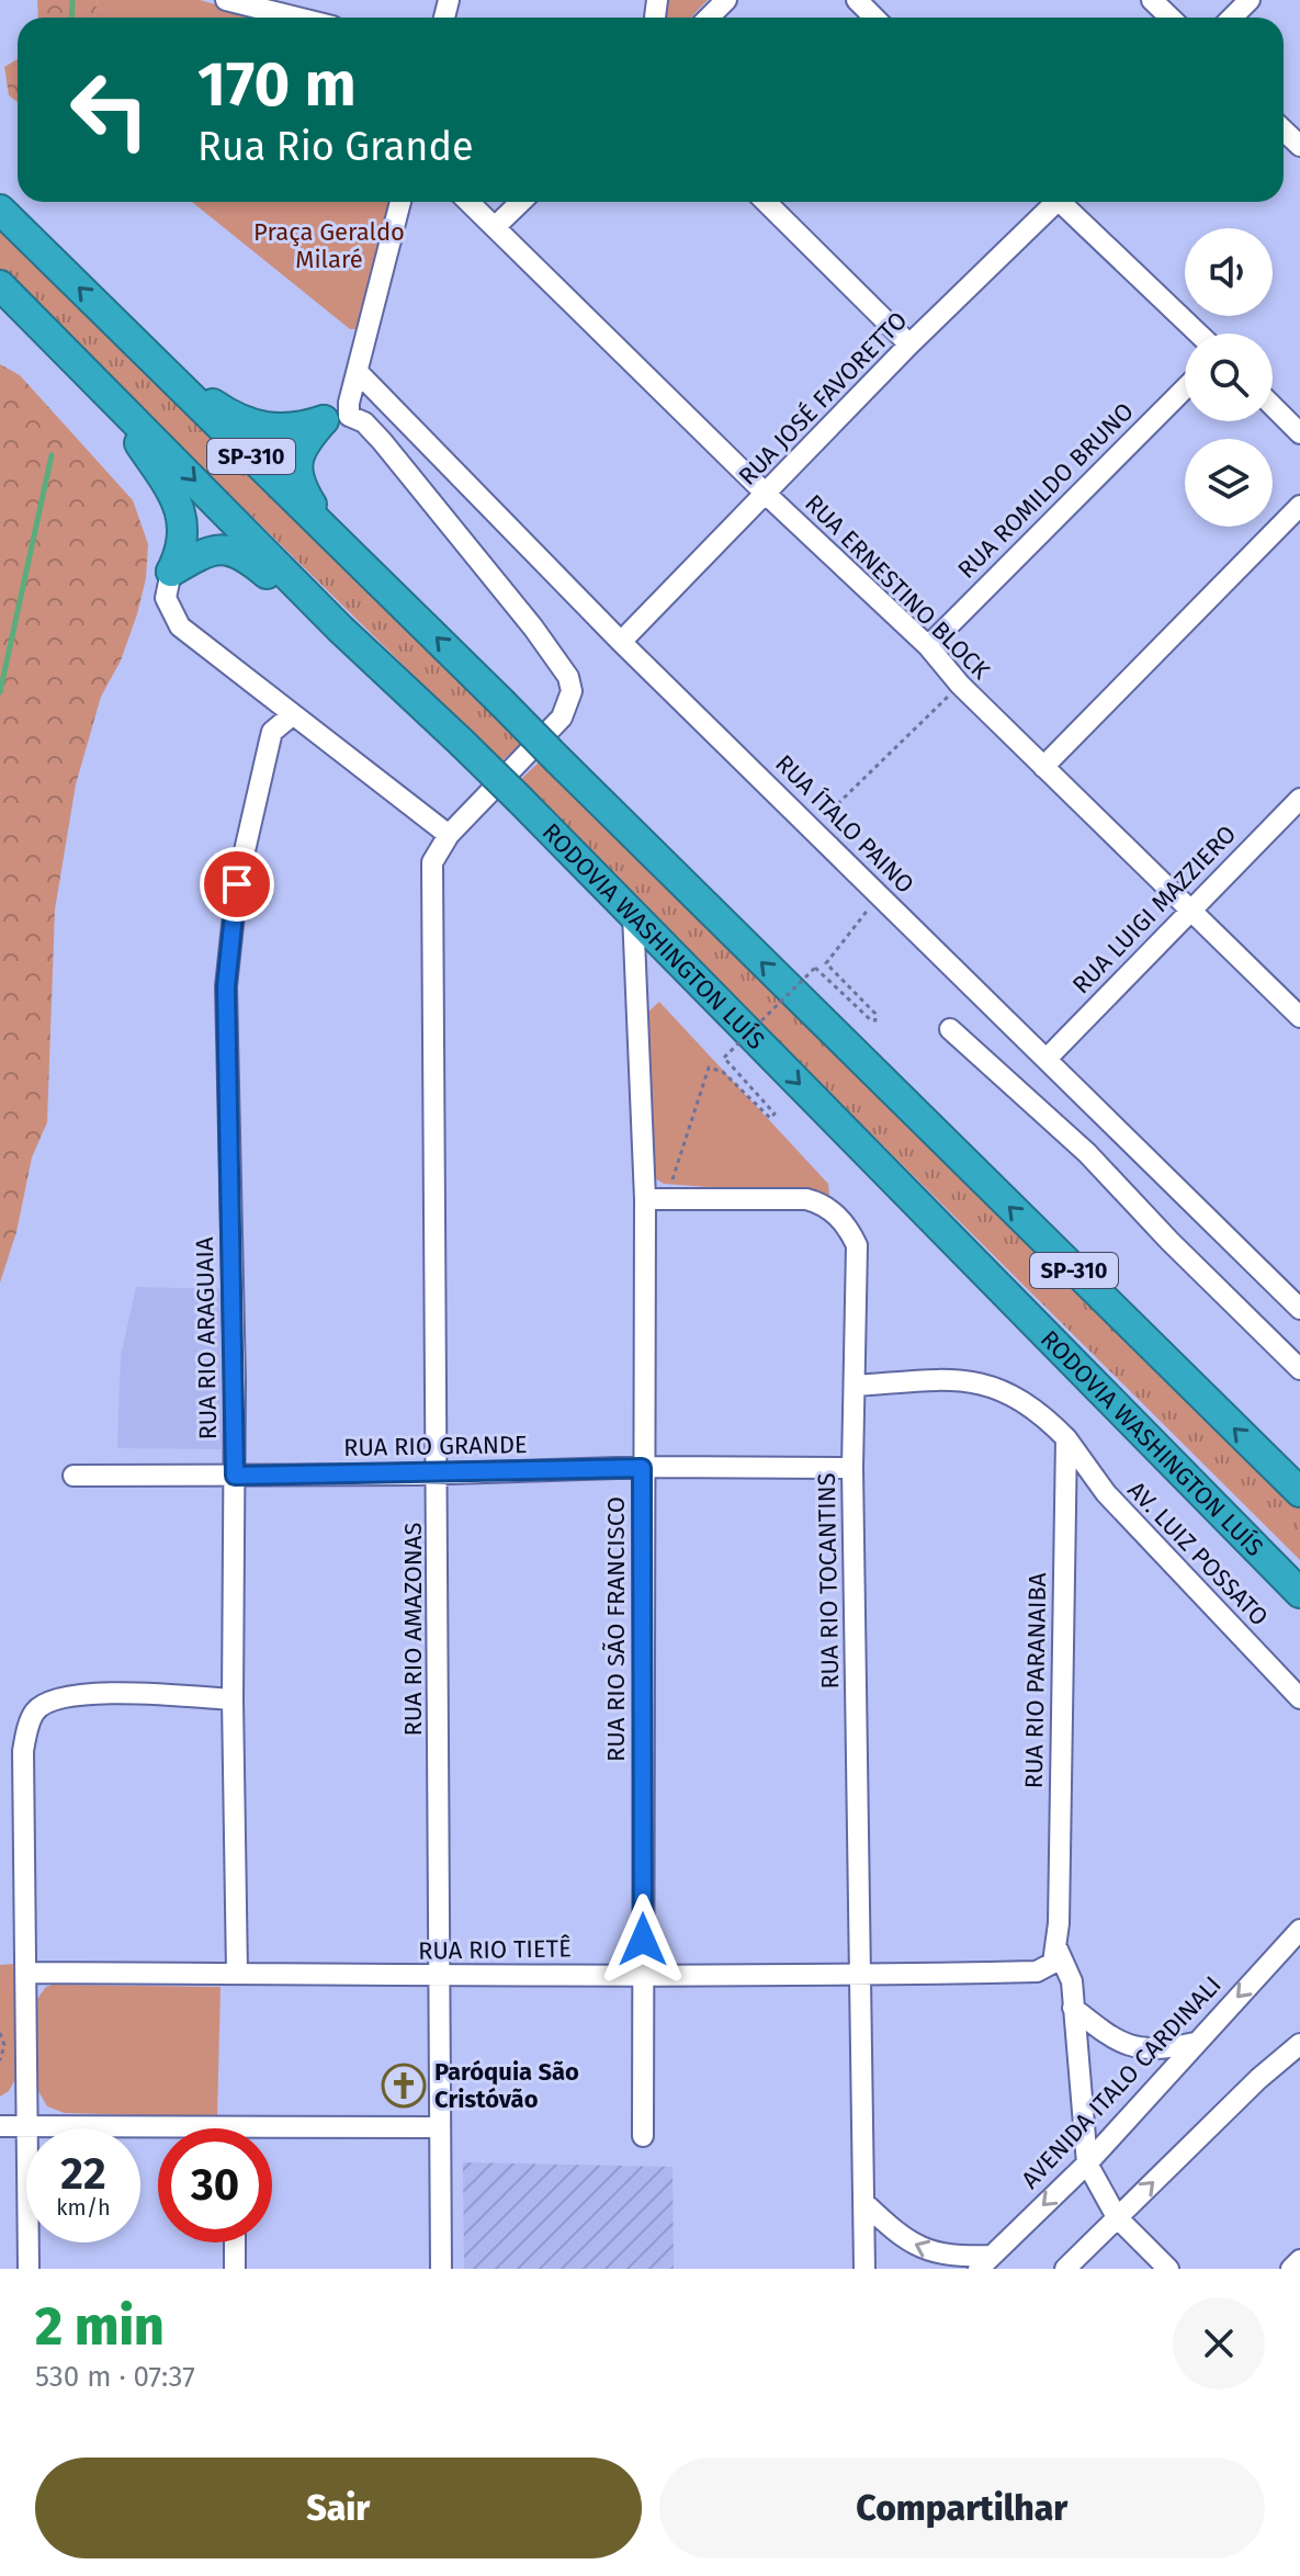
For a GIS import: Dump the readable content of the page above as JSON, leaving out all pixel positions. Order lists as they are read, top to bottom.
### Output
{
  "streets": {
    "highway": ["SP-310", "RODOVIA WASHINGTON LUÍS"],
    "street": [
      "RUA JOSÉ FAVORETTO",
      "RUA ROMILDO BRUNO",
      "RUA ERNESTINO BLOCK",
      "RUA ÍTALO PAINO",
      "RUA LUIGI MAZZIERO",
      "RUA RIO ARAGUAIA",
      "RUA RIO GRANDE",
      "AV. LUIZ POSSATO",
      "RUA RIO TOCANTINS",
      "RUA RIO AMAZONAS",
      "RUA RIO SÃO FRANCISCO",
      "RUA RIO PARANAIBA",
      "RUA RIO TIETÊ",
      "AVENIDA ITALO CARDINALI"
    ]
  },
  "crossings": [
    ["RUA JOSÉ FAVORETTO", "RUA ERNESTINO BLOCK"],
    ["RUA JOSÉ FAVORETTO", "RUA ÍTALO PAINO"],
    ["RUA ROMILDO BRUNO", "RUA ERNESTINO BLOCK"],
    ["RUA ERNESTINO BLOCK", "RUA LUIGI MAZZIERO"],
    ["RUA ÍTALO PAINO", "RUA LUIGI MAZZIERO"],
    ["RODOVIA WASHINGTON LUÍS", "RUA RIO SÃO FRANCISCO"],
    ["RUA RIO ARAGUAIA", "RUA RIO GRANDE"],
    ["RUA RIO ARAGUAIA", "RUA RIO TIETÊ"],
    ["RUA RIO GRANDE", "RUA RIO TOCANTINS"],
    ["RUA RIO GRANDE", "RUA RIO AMAZONAS"],
    ["RUA RIO GRANDE", "RUA RIO SÃO FRANCISCO"],
    ["AV. LUIZ POSSATO", "RUA RIO PARANAIBA"],
    ["RUA RIO TOCANTINS", "RUA RIO TIETÊ"],
    ["RUA RIO AMAZONAS", "RUA RIO TIETÊ"],
    ["RUA RIO SÃO FRANCISCO", "RUA RIO TIETÊ"],
    ["RUA RIO PARANAIBA", "RUA RIO TIETÊ"]
  ],
  "parks": ["Praça Geraldo Milaré"],
  "places": {
    "church": ["Paróquia São Cristóvão"]
  },
  "page": {
    "turn": ["170 m", "Rua Rio Grande"],
    "speed": "22 km/h",
    "limit": "30",
    "heading": ["2 min", "530 m · 07:37"],
    "buttons": ["Sair", "Compartilhar"]
  }
}
